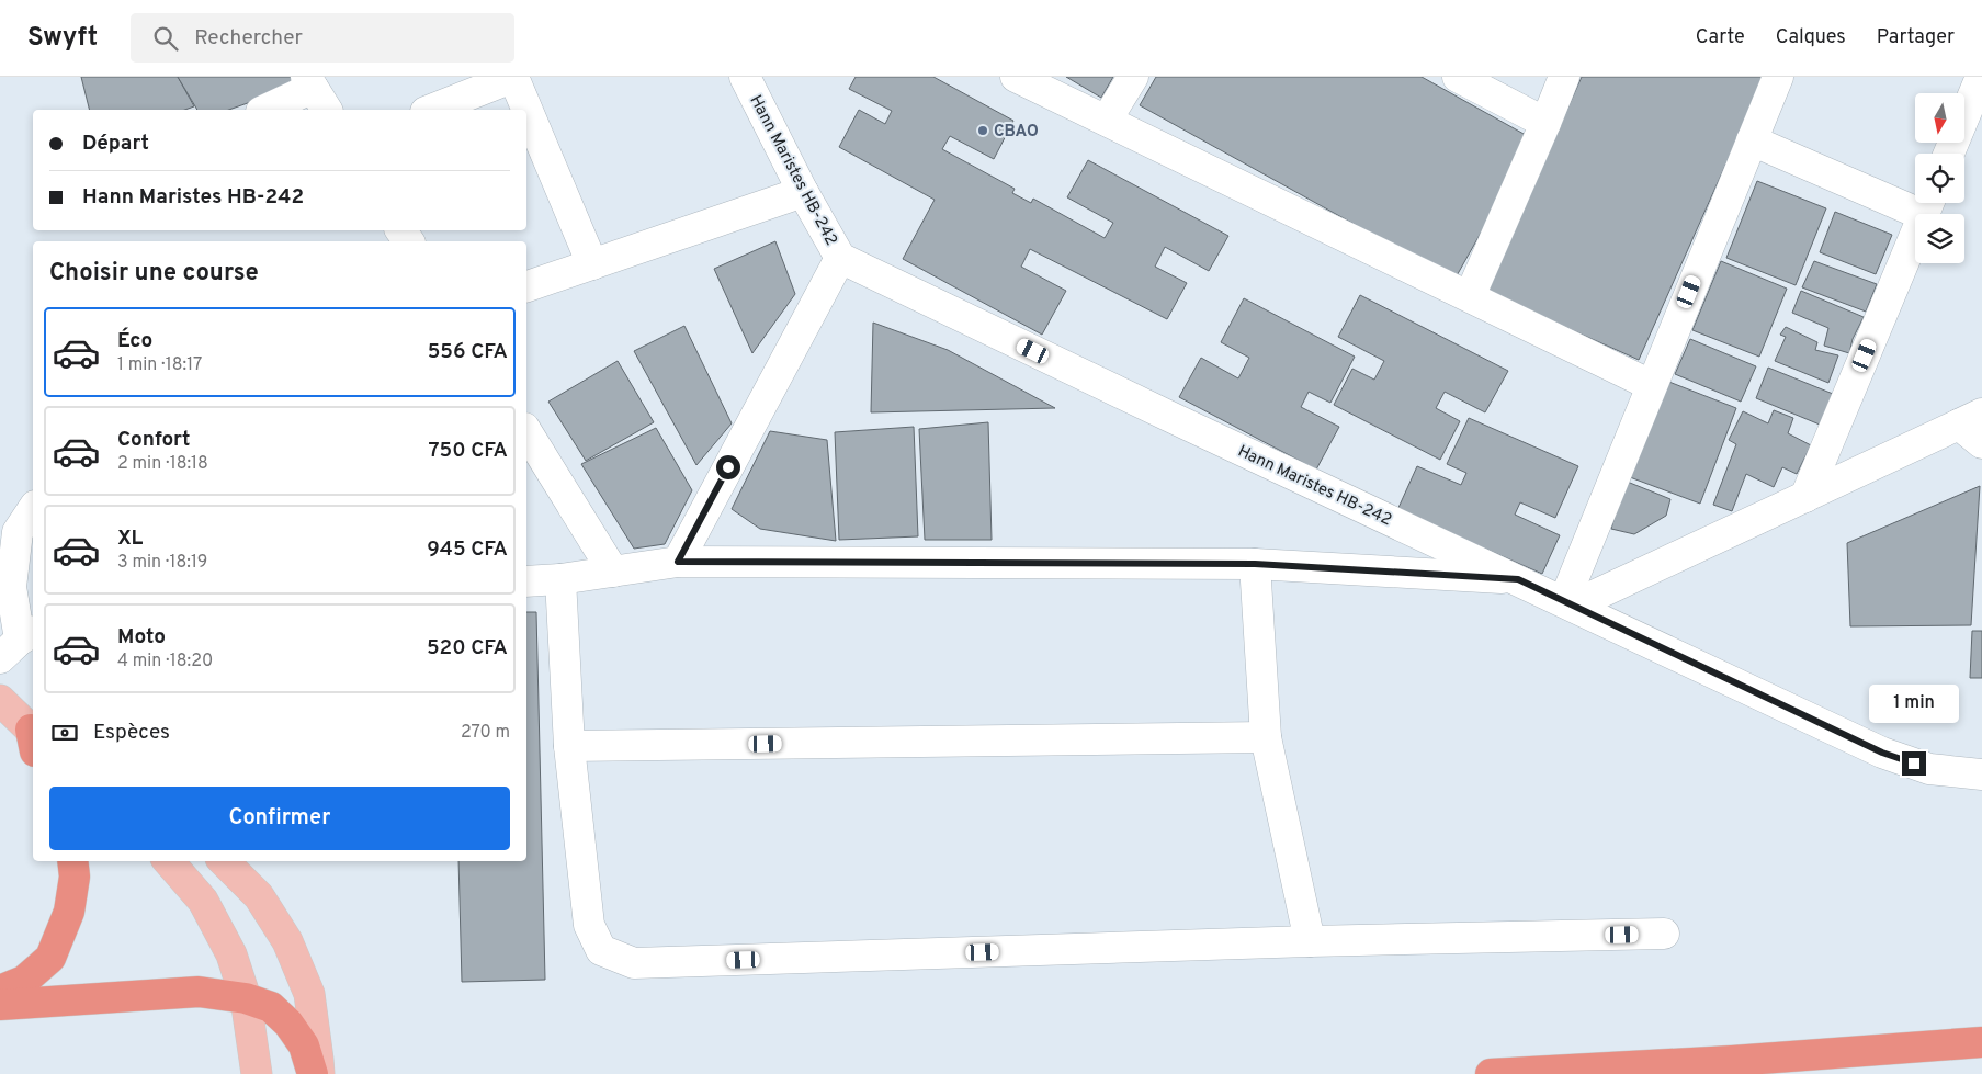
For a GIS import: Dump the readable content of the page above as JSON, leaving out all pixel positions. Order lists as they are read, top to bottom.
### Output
{
  "streets": {
    "street": ["Hann Maristes HB-242"]
  },
  "places": ["CBAO"],
  "north": "bottom",
  "page": {
    "header": "Swyft",
    "search": "Rechercher",
    "nav": ["Carte", "Calques", "Partager"],
    "banner": ["Départ", "Hann Maristes HB-242"],
    "heading": "Choisir une course",
    "list": [
      {
        "name": "Éco",
        "note": "1 min · 18:17",
        "value": "556 CFA"
      },
      {
        "name": "Confort",
        "note": "2 min · 18:18",
        "value": "750 CFA"
      },
      {
        "name": "XL",
        "note": "3 min · 18:19",
        "value": "945 CFA"
      },
      {
        "name": "Moto",
        "note": "4 min · 18:20",
        "value": "520 CFA"
      }
    ],
    "bubble": "1 min",
    "pay": ["Espèces", "270 m"],
    "buttons": "Confirmer"
  }
}
